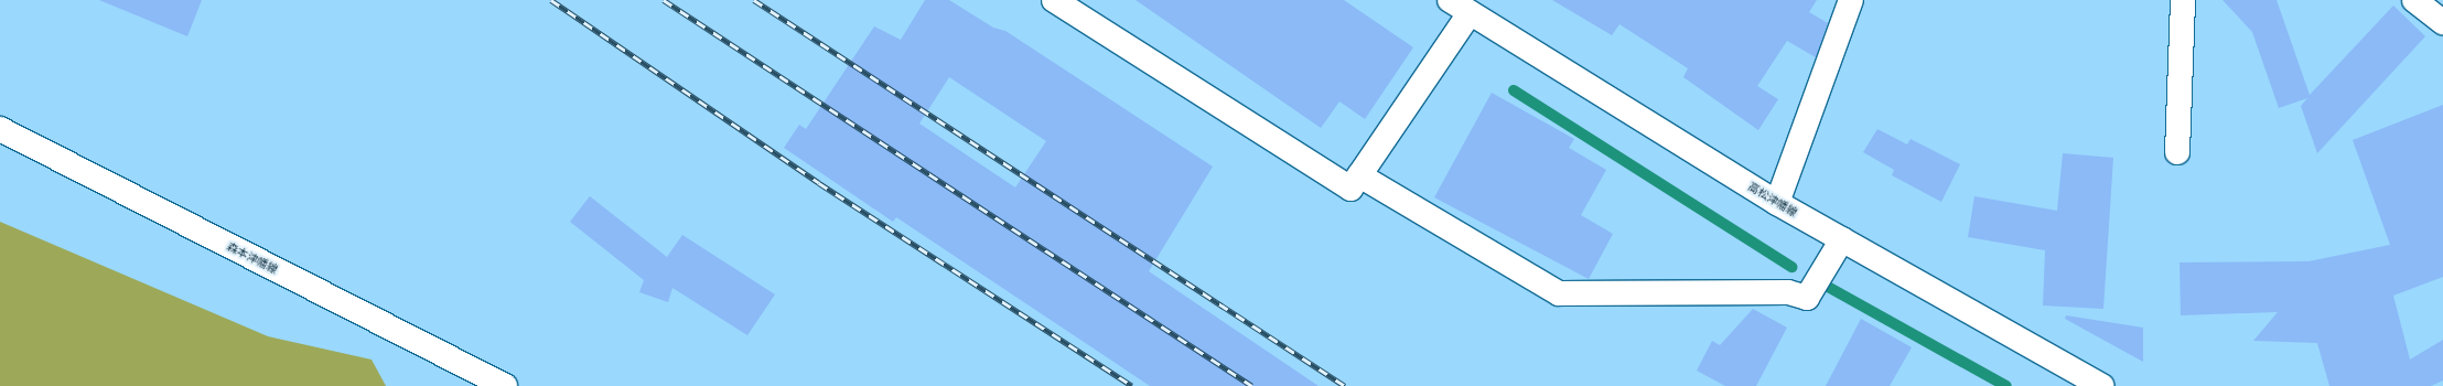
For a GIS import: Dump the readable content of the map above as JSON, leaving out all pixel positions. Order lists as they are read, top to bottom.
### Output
{
  "streets": {
    "main road": ["高松津幡線", "森本津幡線"]
  }
}
